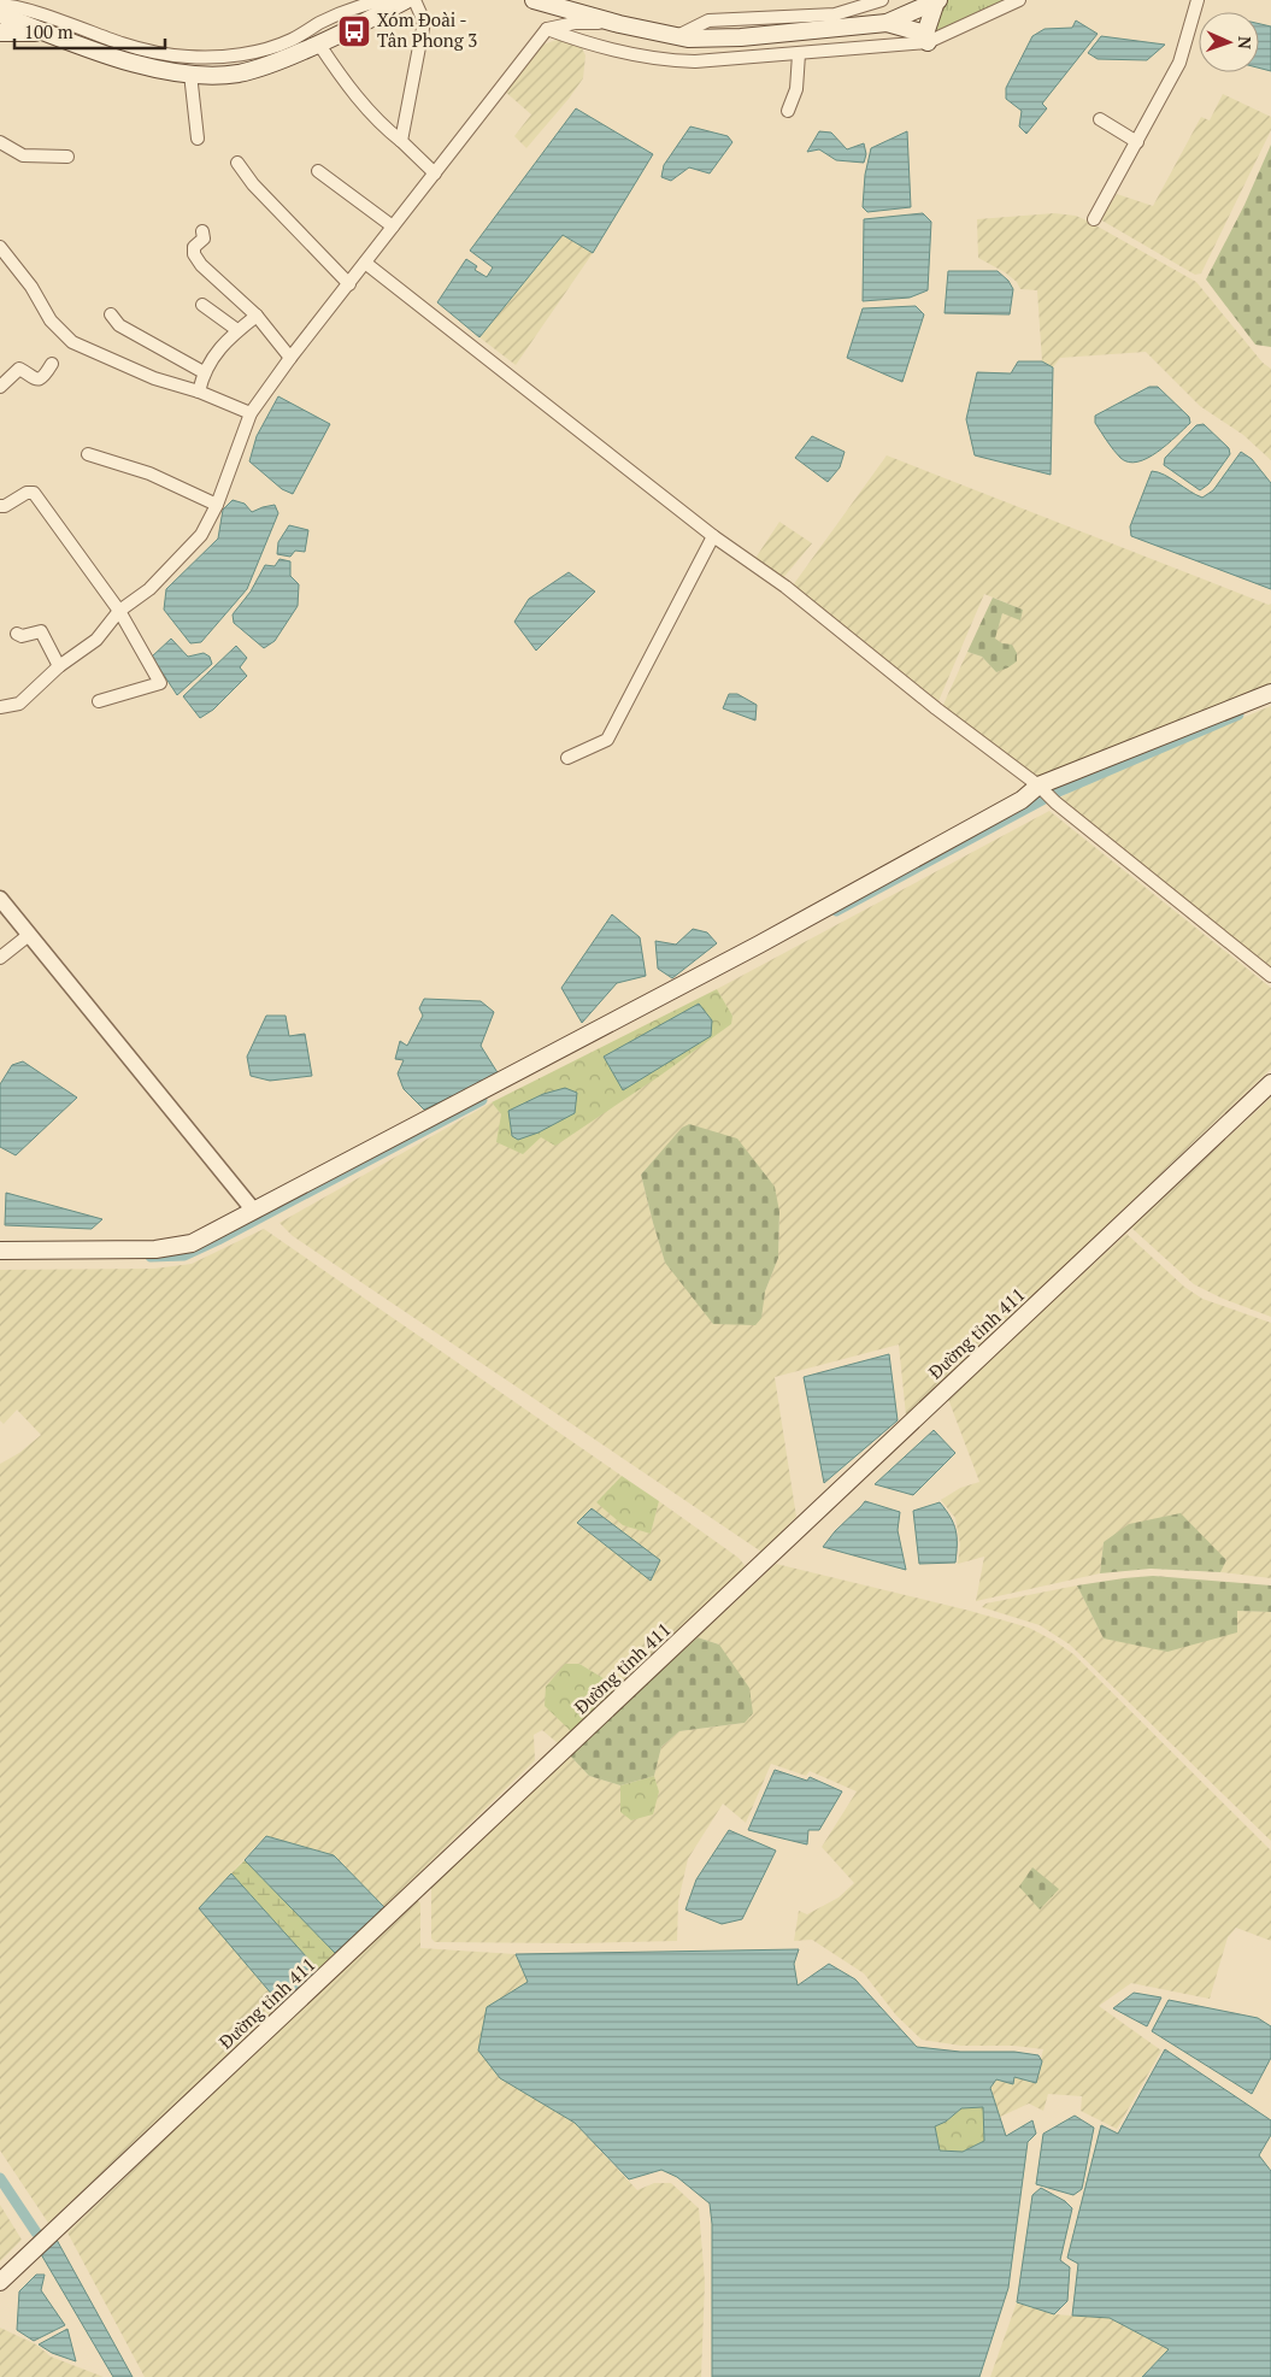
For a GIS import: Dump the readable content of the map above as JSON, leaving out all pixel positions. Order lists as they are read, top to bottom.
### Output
{
  "streets": {
    "main road": ["Đường tỉnh 411"]
  },
  "places": {
    "bus stop": ["Xóm Đoài - Tân Phong 3"]
  },
  "scale_bar": "100 m",
  "north": "right"
}
